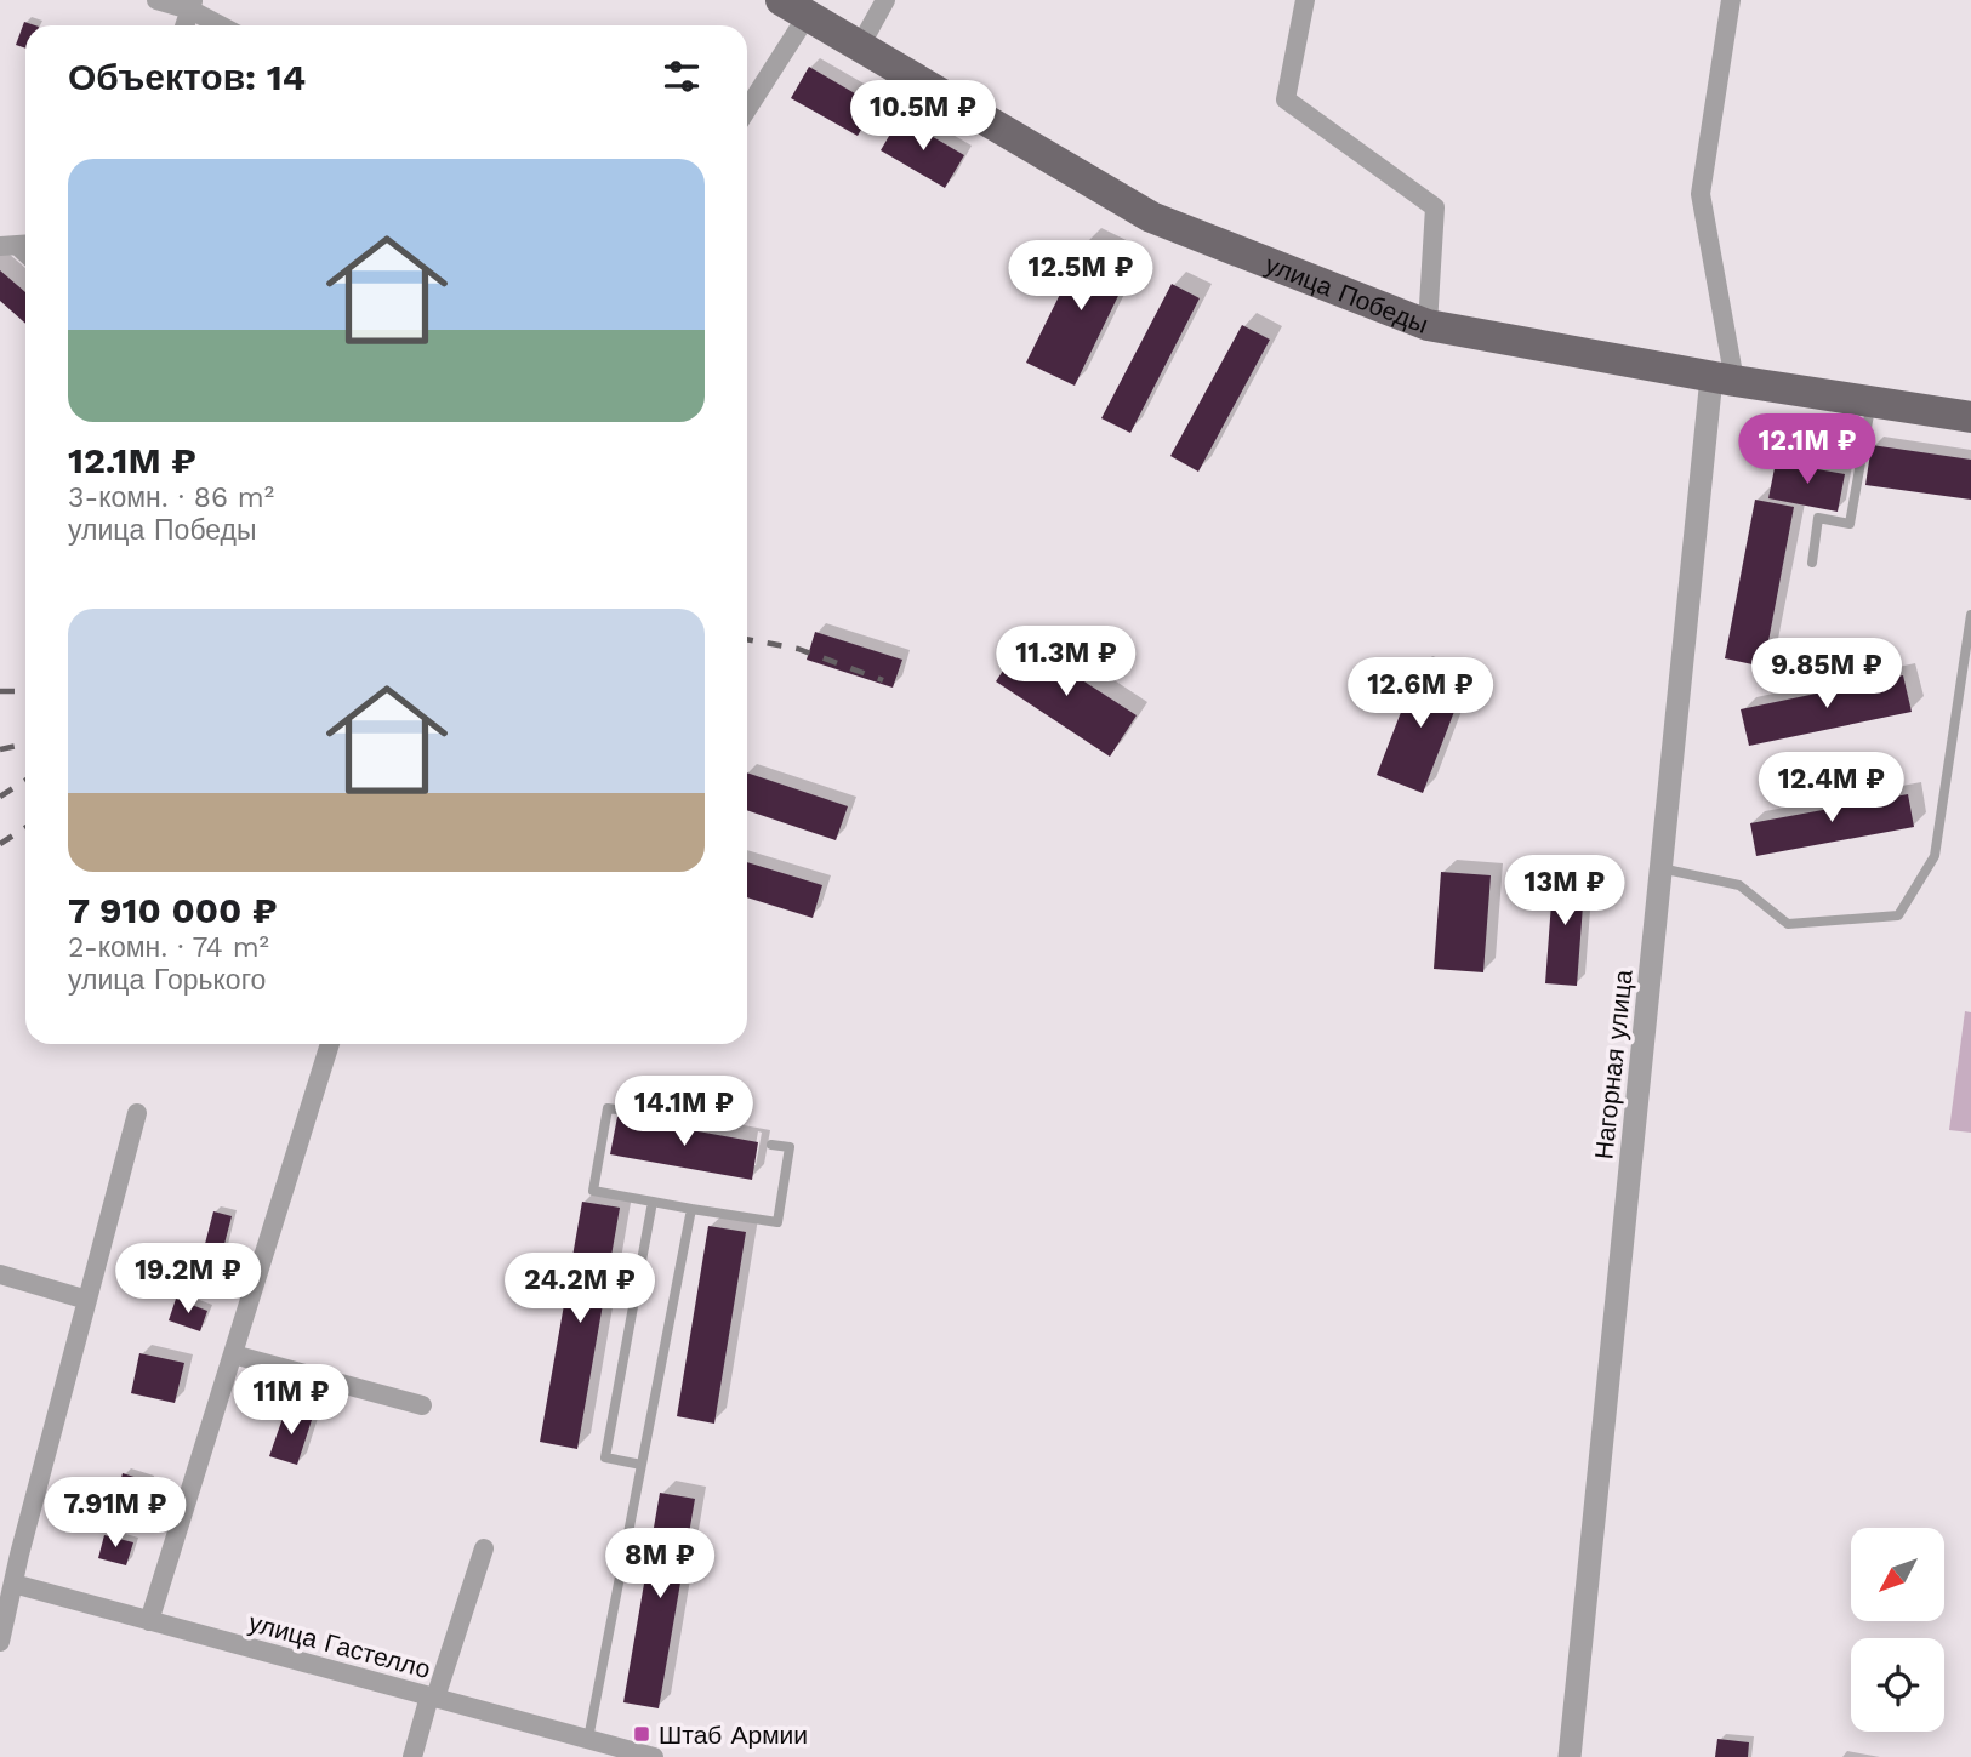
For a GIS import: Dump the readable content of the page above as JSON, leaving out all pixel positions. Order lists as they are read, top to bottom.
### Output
{
  "streets": {
    "main road": ["улица Победы"],
    "street": ["Нагорная улица", "улица Гастелло"]
  },
  "crossings": [
    ["улица Победы", "Нагорная улица"]
  ],
  "places": {
    "transit": ["Штаб Армии"]
  },
  "north": "bottom left",
  "page": {
    "heading": "Объектов: 14",
    "price": [
      "10.5M ₽",
      "12.5M ₽",
      "12.1M ₽",
      "11.3M ₽",
      "9.85M ₽",
      "12.6M ₽",
      "12.4M ₽",
      "13M ₽",
      "14.1M ₽",
      "19.2M ₽",
      "24.2M ₽",
      "11M ₽",
      "7.91M ₽",
      "8M ₽"
    ],
    "list": [
      {
        "name": "12.1M ₽",
        "note": "3-комн. · 86 m² · улица Победы"
      },
      {
        "name": "7 910 000 ₽",
        "note": "2-комн. · 74 m² · улица Горького"
      }
    ]
  }
}
